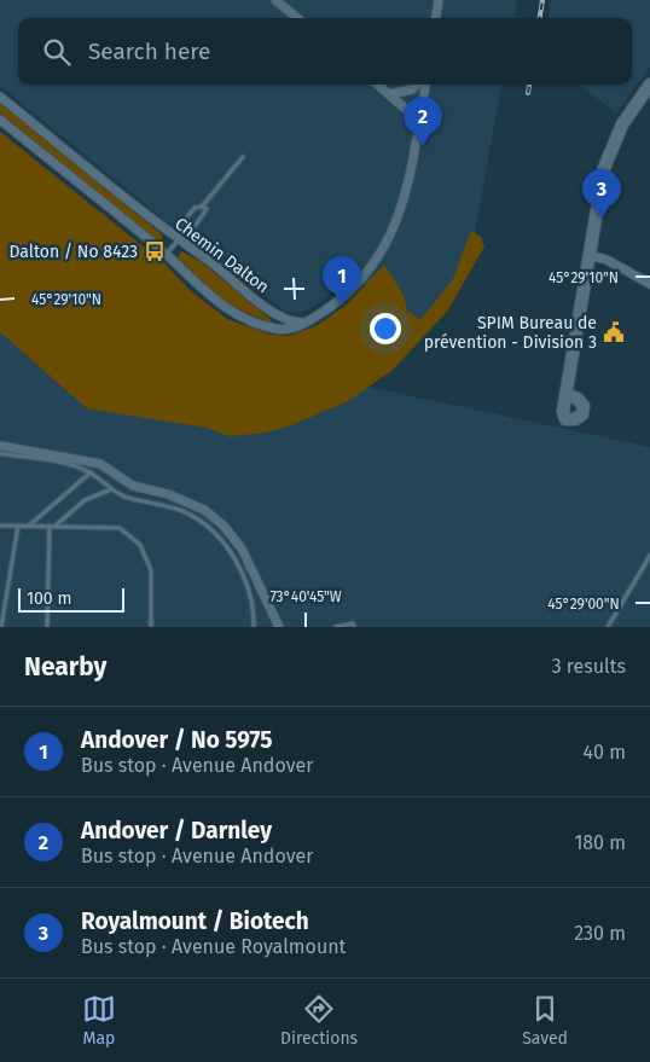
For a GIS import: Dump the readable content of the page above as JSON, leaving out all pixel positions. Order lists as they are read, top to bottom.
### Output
{
  "streets": {
    "street": ["Chemin Dalton"]
  },
  "places": {
    "bus stop": ["Dalton / No 8423"],
    "public building": ["SPIM Bureau de prévention - Division 3"]
  },
  "scale_bar": "100 m",
  "page": {
    "search": "Search here",
    "pins": ["2", "3", "1"],
    "scale": "100 m",
    "heading": ["Nearby", "3 results"],
    "list": [
      {
        "mark": "1",
        "name": "Andover / No 5975",
        "note": "Bus stop · Avenue Andover",
        "value": "40 m"
      },
      {
        "mark": "2",
        "name": "Andover / Darnley",
        "note": "Bus stop · Avenue Andover",
        "value": "180 m"
      },
      {
        "mark": "3",
        "name": "Royalmount / Biotech",
        "note": "Bus stop · Avenue Royalmount",
        "value": "230 m"
      }
    ],
    "nav": ["Map", "Directions", "Saved"]
  },
  "coordinates": ["45°29'10\"N", "73°40'45\"W", "45°29'00\"N"]
}
